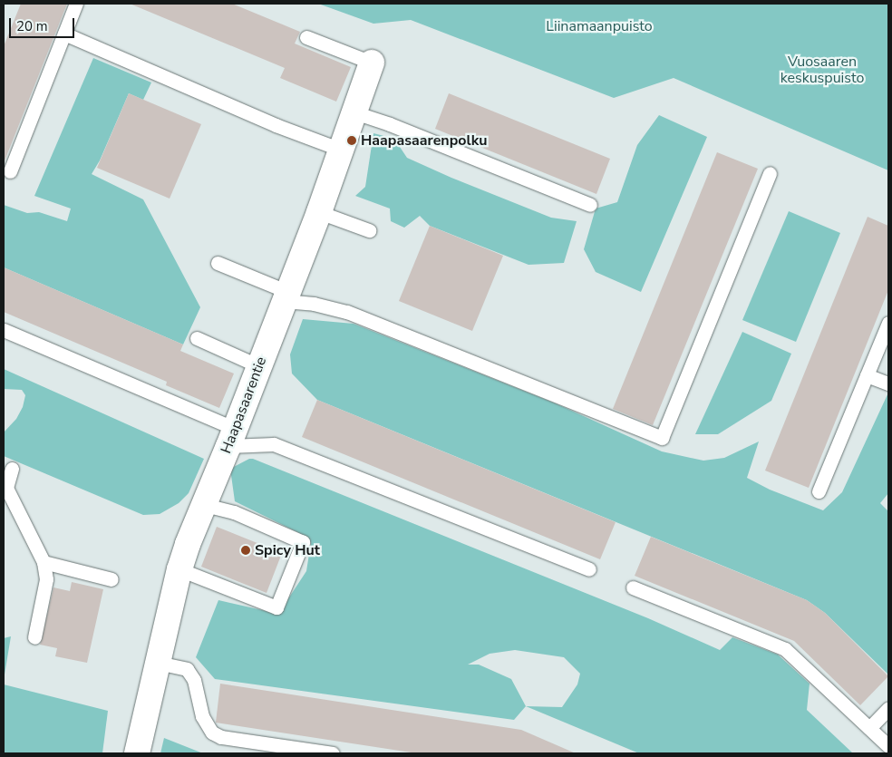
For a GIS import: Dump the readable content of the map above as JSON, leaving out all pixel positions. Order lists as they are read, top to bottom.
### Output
{
  "streets": {
    "street": ["Haapasaarentie"]
  },
  "parks": ["Liinamaanpuisto", "Vuosaaren keskuspuisto"],
  "places": ["Haapasaarenpolku", "Spicy Hut"],
  "scale_bar": "20 m"
}
